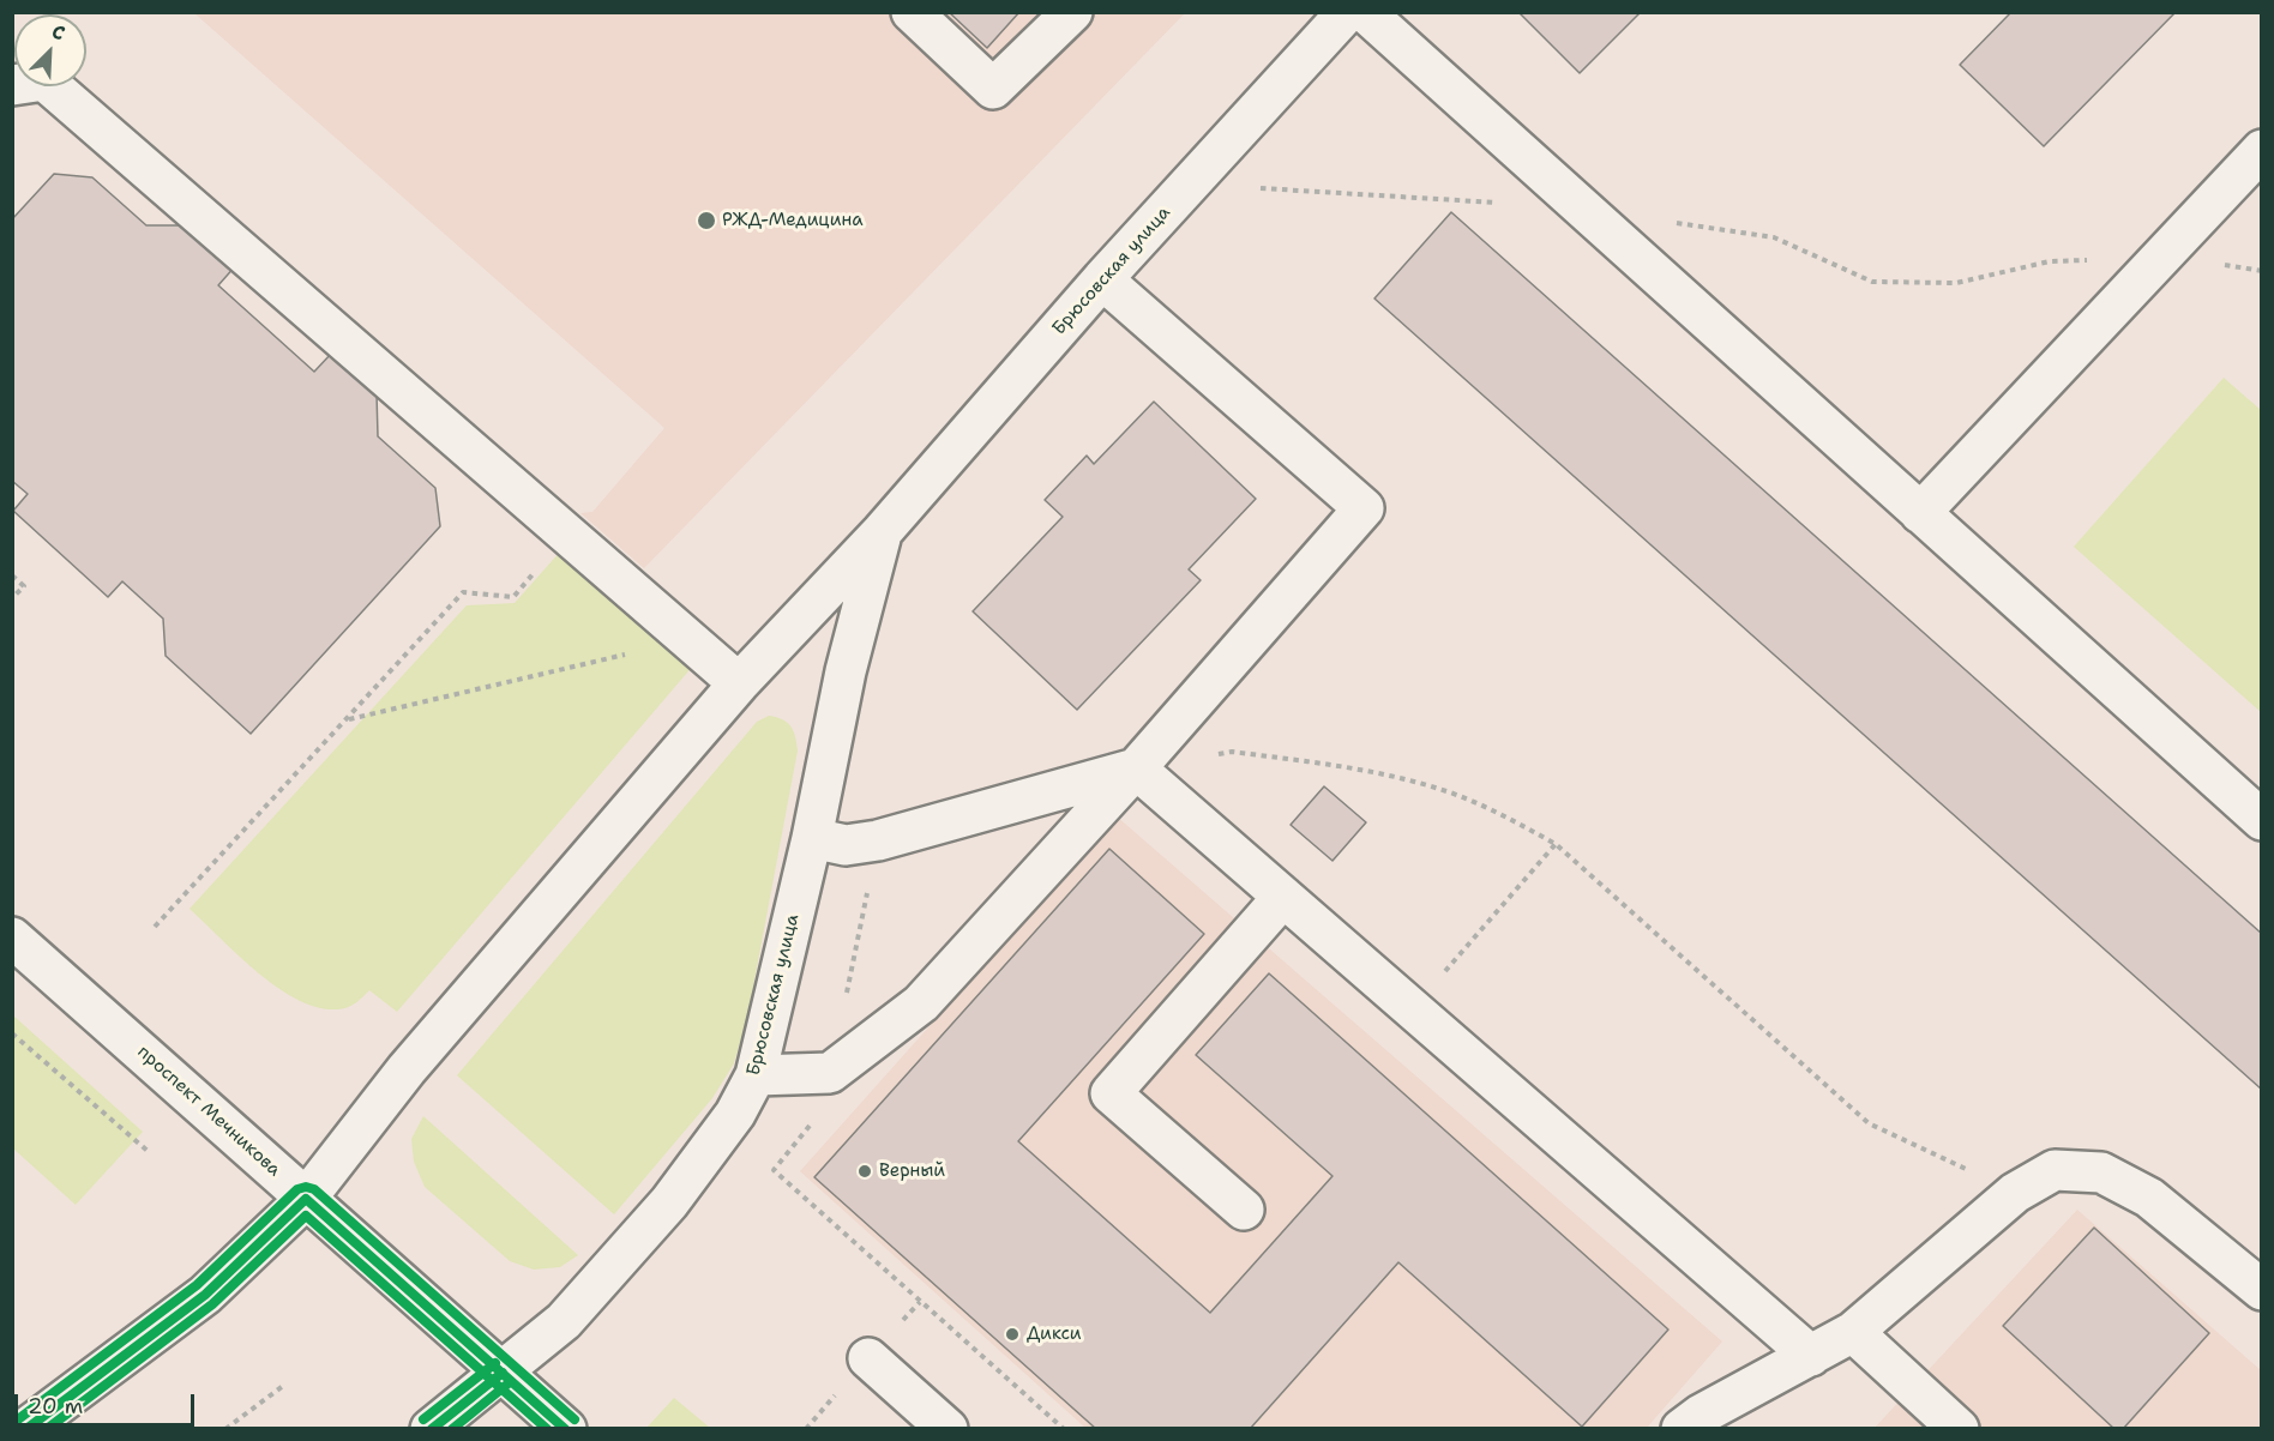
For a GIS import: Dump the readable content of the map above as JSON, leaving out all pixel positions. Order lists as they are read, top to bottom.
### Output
{
  "streets": {
    "street": ["Брюсовская улица", "проспект Мечникова"]
  },
  "crossings": [
    ["Брюсовская улица", "проспект Мечникова"]
  ],
  "places": ["РЖД-Медицина", "Верный", "Дикси"],
  "scale_bar": "20 m",
  "north": "top right"
}
